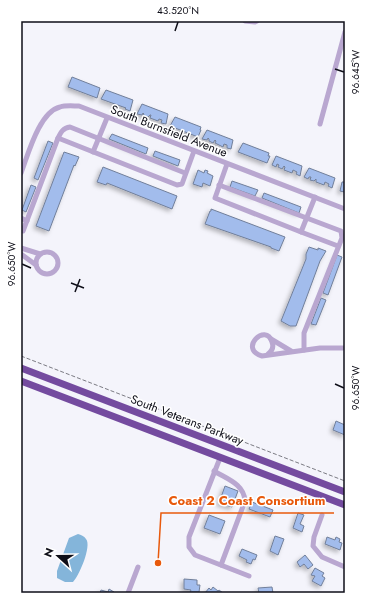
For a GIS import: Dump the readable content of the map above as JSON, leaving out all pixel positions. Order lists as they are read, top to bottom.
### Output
{
  "streets": {
    "highway": ["South Veterans Parkway"],
    "street": ["South Burnsfield Avenue"]
  },
  "places": ["Coast 2 Coast Consortium"],
  "north": "left",
  "coordinates": ["43.520°N", "96.645°W", "96.650°W"]
}
